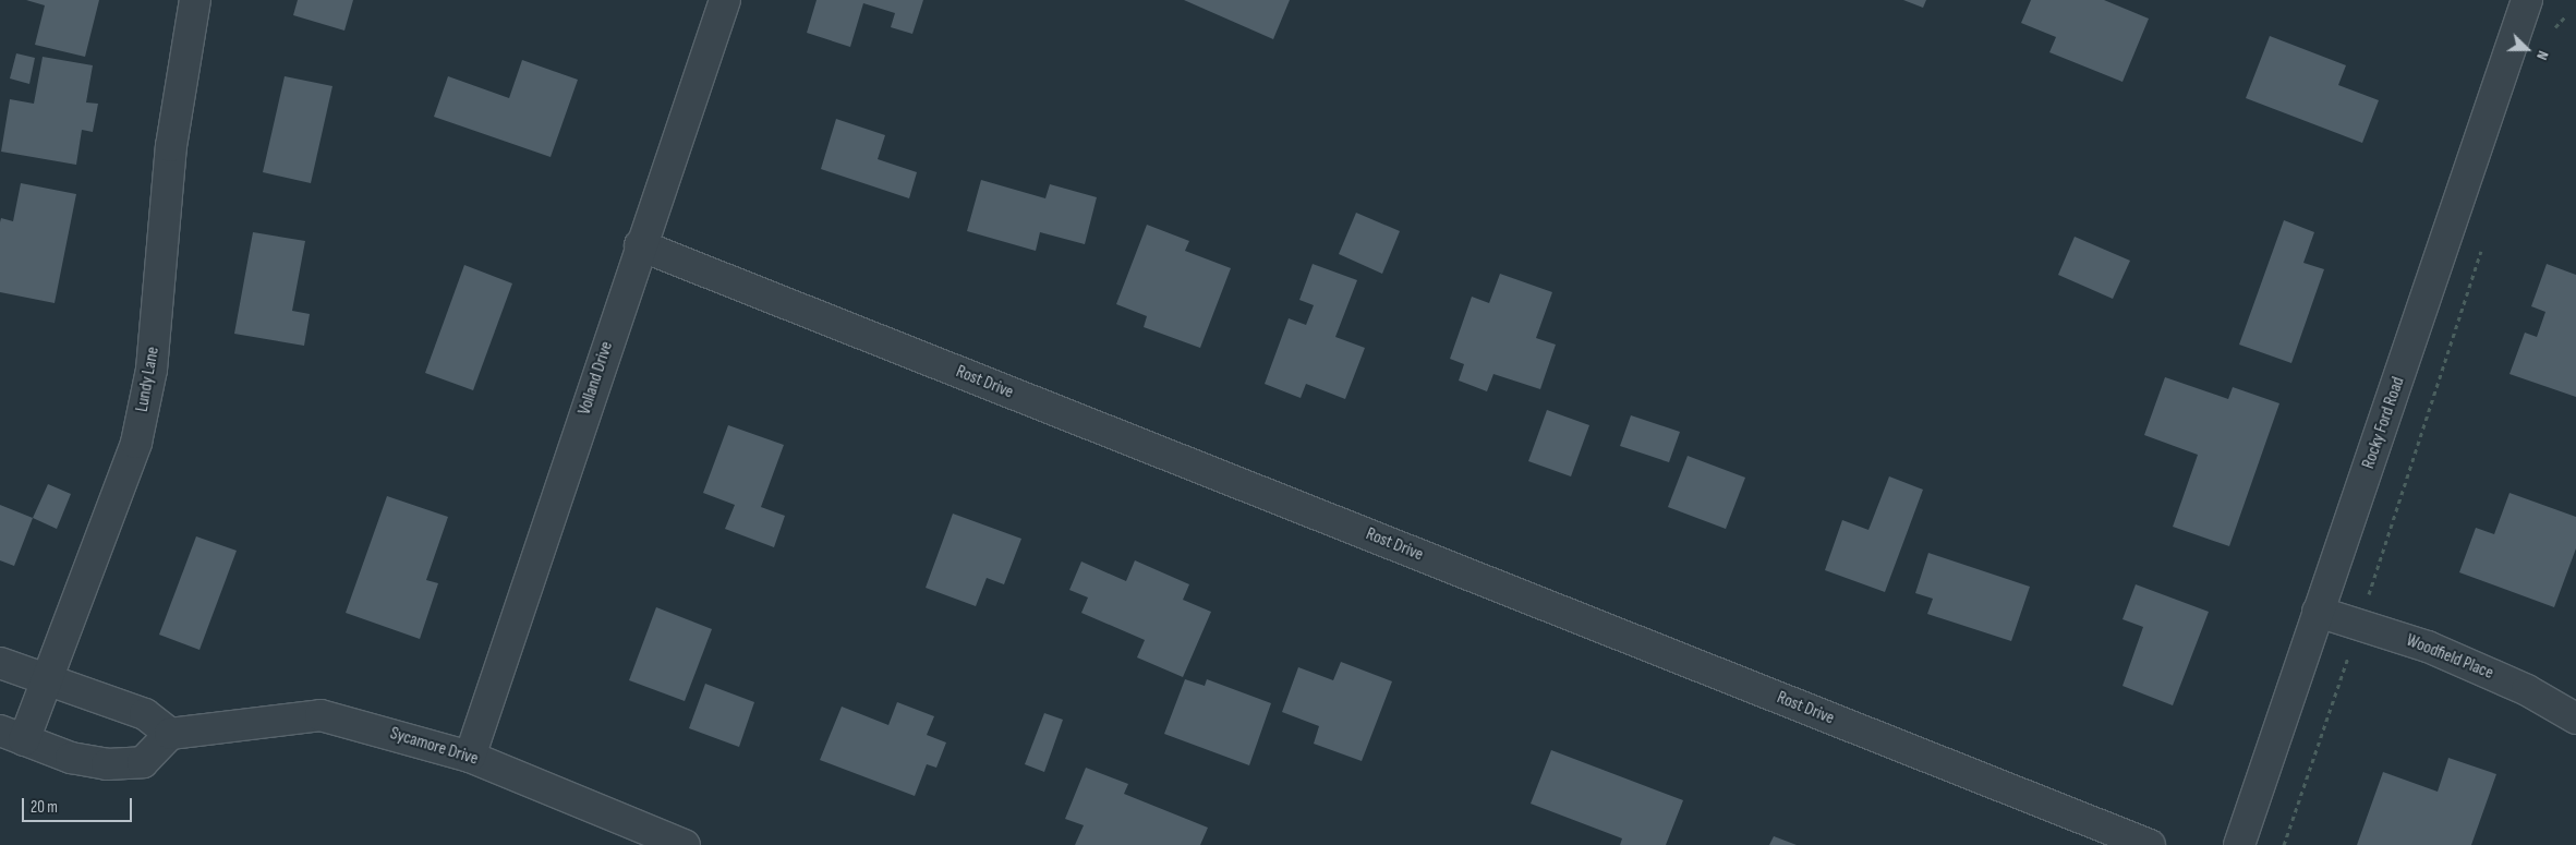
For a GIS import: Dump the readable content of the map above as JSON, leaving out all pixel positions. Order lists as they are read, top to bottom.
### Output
{
  "streets": {
    "street": [
      "Volland Drive",
      "Lundy Lane",
      "Rost Drive",
      "Rocky Ford Road",
      "Woodfield Place",
      "Sycamore Drive"
    ]
  },
  "crossings": [
    ["Volland Drive", "Rost Drive"],
    ["Volland Drive", "Sycamore Drive"],
    ["Rocky Ford Road", "Woodfield Place"]
  ],
  "scale_bar": "20 m",
  "north": "right"
}
